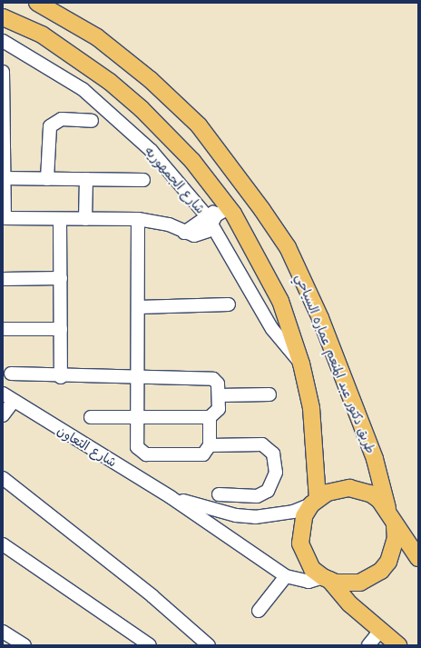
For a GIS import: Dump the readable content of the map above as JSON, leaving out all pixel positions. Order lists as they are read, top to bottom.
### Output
{
  "streets": {
    "main road": ["طريق دكتور عبد المنعم عماره السياحي"],
    "street": ["شارع الجمهوريه", "شارع التعاون"]
  },
  "crossings": [
    ["طريق دكتور عبد المنعم عماره السياحي", "شارع التعاون"]
  ]
}
